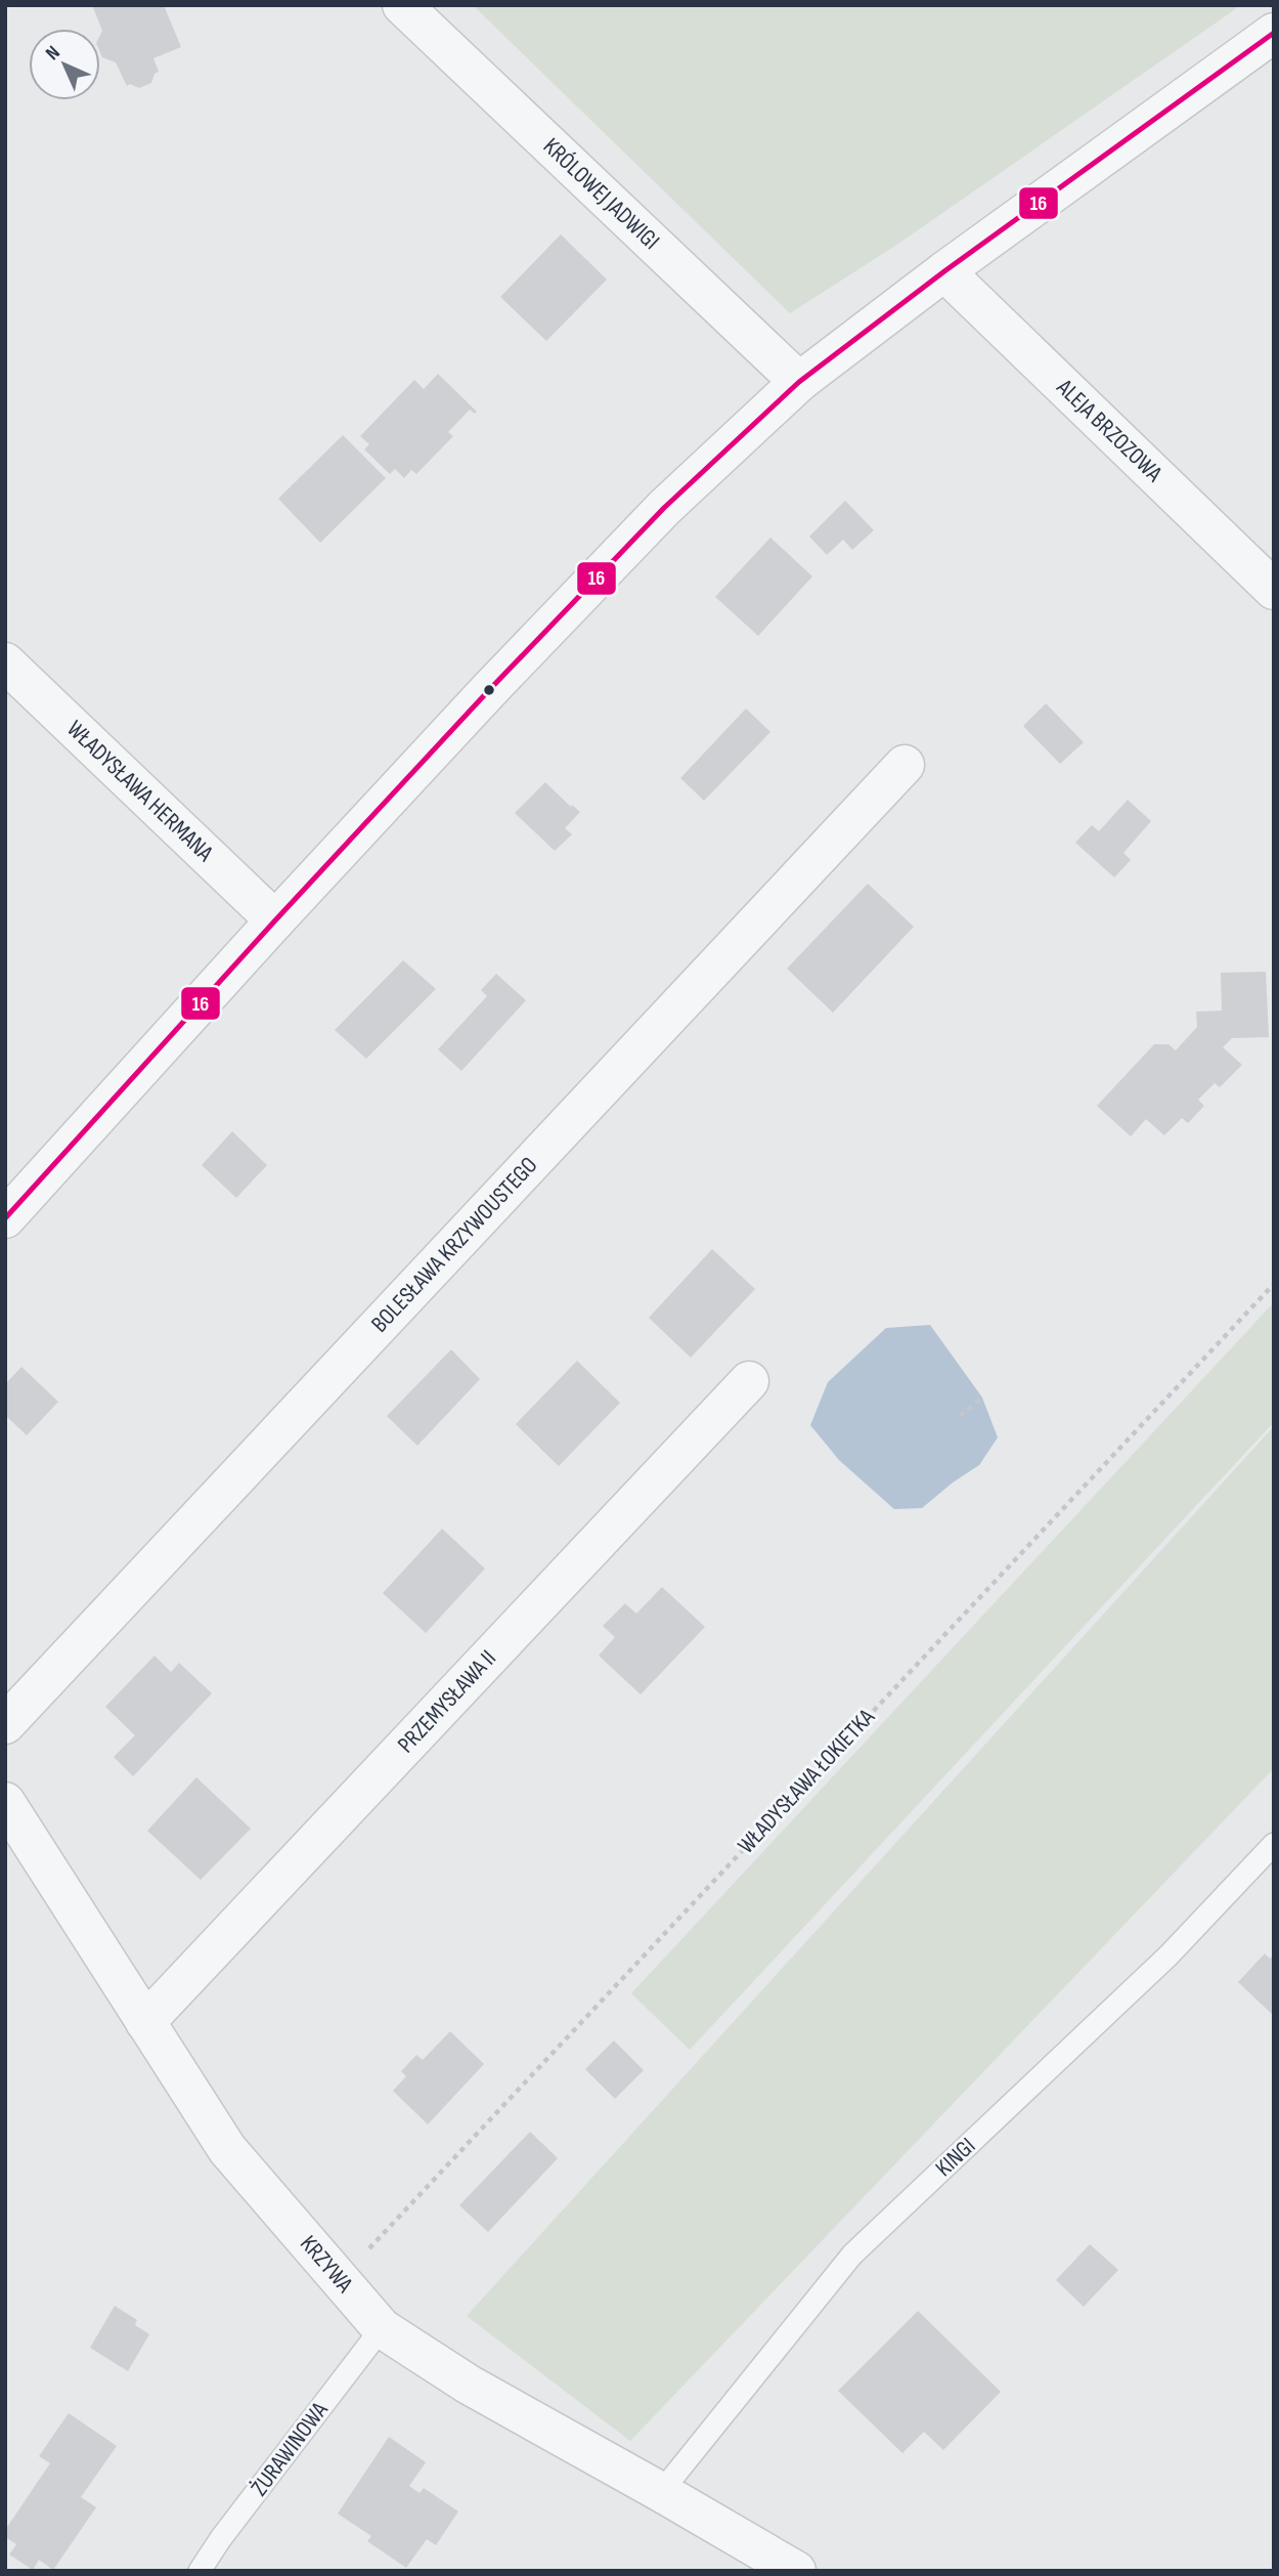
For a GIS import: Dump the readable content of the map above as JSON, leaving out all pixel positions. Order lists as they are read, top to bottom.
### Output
{
  "streets": {
    "street": [
      "KRÓLOWEJ JADWIGI",
      "ALEJA BRZOZOWA",
      "WŁADYSŁAWA HERMANA",
      "BOLESŁAWA KRZYWOUSTEGO",
      "PRZEMYSŁAWA II",
      "KRZYWA"
    ],
    "lane": ["KINGI", "ŻURAWINOWA"],
    "path": ["WŁADYSŁAWA ŁOKIETKA"]
  },
  "crossings": [
    ["PRZEMYSŁAWA II", "KRZYWA"],
    ["WŁADYSŁAWA ŁOKIETKA", "KRZYWA"],
    ["KINGI", "KRZYWA"],
    ["KRZYWA", "ŻURAWINOWA"]
  ],
  "lines": ["transit line 16"],
  "north": "top left"
}
